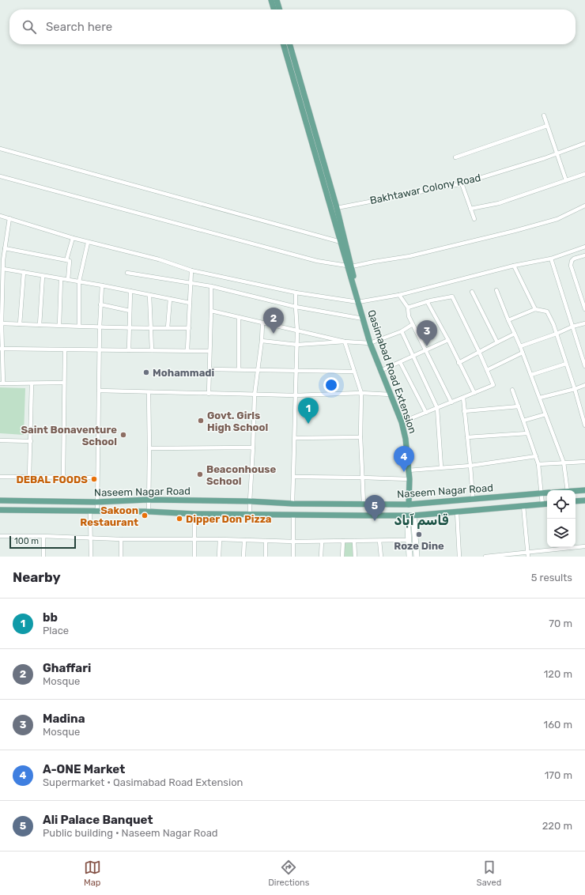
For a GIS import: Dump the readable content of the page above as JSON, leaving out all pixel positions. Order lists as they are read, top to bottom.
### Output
{
  "streets": {
    "main road": ["Qasimabad Road Extension", "Naseem Nagar Road"],
    "street": ["Bakhtawar Colony Road"]
  },
  "crossings": [
    ["Qasimabad Road Extension", "Naseem Nagar Road"]
  ],
  "districts": ["قاسم آباد"],
  "places": [
    "Mohammadi",
    "Govt. Girls High School",
    "Saint Bonaventure School",
    "Beaconhouse School",
    "DEBAL FOODS",
    "Sakoon Restaurant",
    "Dipper Don Pizza",
    "Roze Dine"
  ],
  "scale_bar": "100 m",
  "page": {
    "search": "Search here",
    "pins": [
      "2",
      "3",
      "1",
      "4",
      "5"
    ],
    "scale": "100 m",
    "heading": ["Nearby", "5 results"],
    "list": [
      {
        "mark": "1",
        "name": "bb",
        "note": "Place",
        "value": "70 m"
      },
      {
        "mark": "2",
        "name": "Ghaffari",
        "note": "Mosque",
        "value": "120 m"
      },
      {
        "mark": "3",
        "name": "Madina",
        "note": "Mosque",
        "value": "160 m"
      },
      {
        "mark": "4",
        "name": "A-ONE Market",
        "note": "Supermarket · Qasimabad Road Extension",
        "value": "170 m"
      },
      {
        "mark": "5",
        "name": "Ali Palace Banquet",
        "note": "Public building · Naseem Nagar Road",
        "value": "220 m"
      }
    ],
    "nav": ["Map", "Directions", "Saved"]
  }
}
